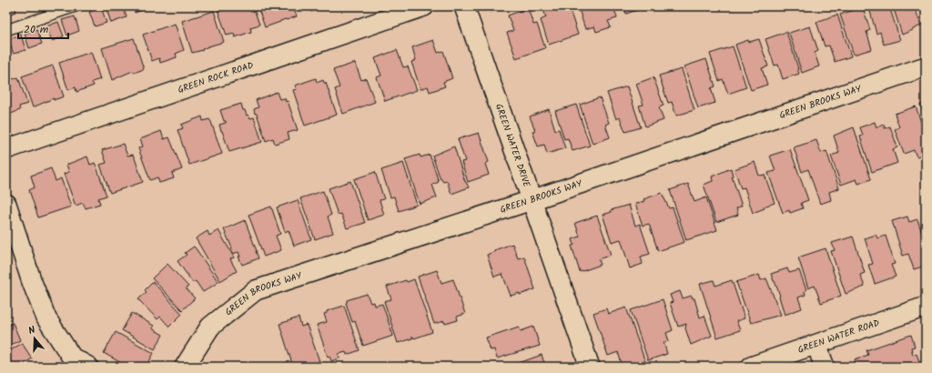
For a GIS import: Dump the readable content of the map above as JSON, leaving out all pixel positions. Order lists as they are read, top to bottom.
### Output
{
  "streets": {
    "street": [
      "GREEN ROCK ROAD",
      "GREEN BROOKS WAY",
      "GREEN WATER DRIVE",
      "GREEN WATER ROAD"
    ]
  },
  "crossings": [
    ["GREEN BROOKS WAY", "GREEN WATER DRIVE"]
  ],
  "scale_bar": "20 m",
  "north": "top"
}
